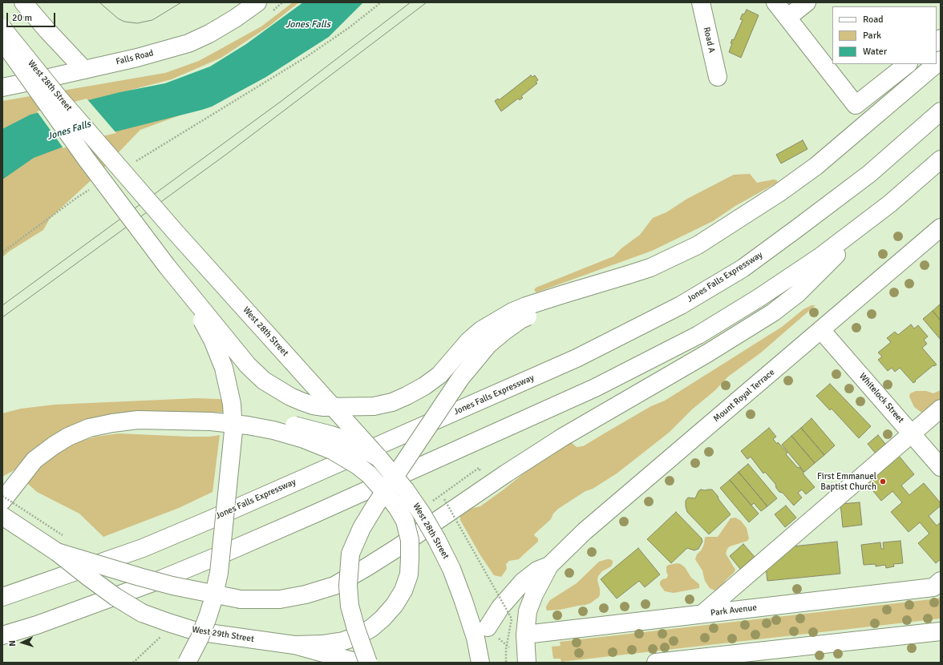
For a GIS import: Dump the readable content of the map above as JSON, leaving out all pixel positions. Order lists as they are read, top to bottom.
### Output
{
  "streets": {
    "main road": [
      "Road A",
      "Falls Road",
      "West 28th Street",
      "Jones Falls Expressway",
      "Mount Royal Terrace",
      "Whitelock Street",
      "Park Avenue",
      "West 29th Street"
    ]
  },
  "crossings": [
    ["Mount Royal Terrace", "Whitelock Street"]
  ],
  "water": ["Jones Falls"],
  "places": ["First Emmanuel Baptist Church"],
  "legend": ["Road", "Park", "Water"],
  "scale_bar": "20 m",
  "north": "left"
}
